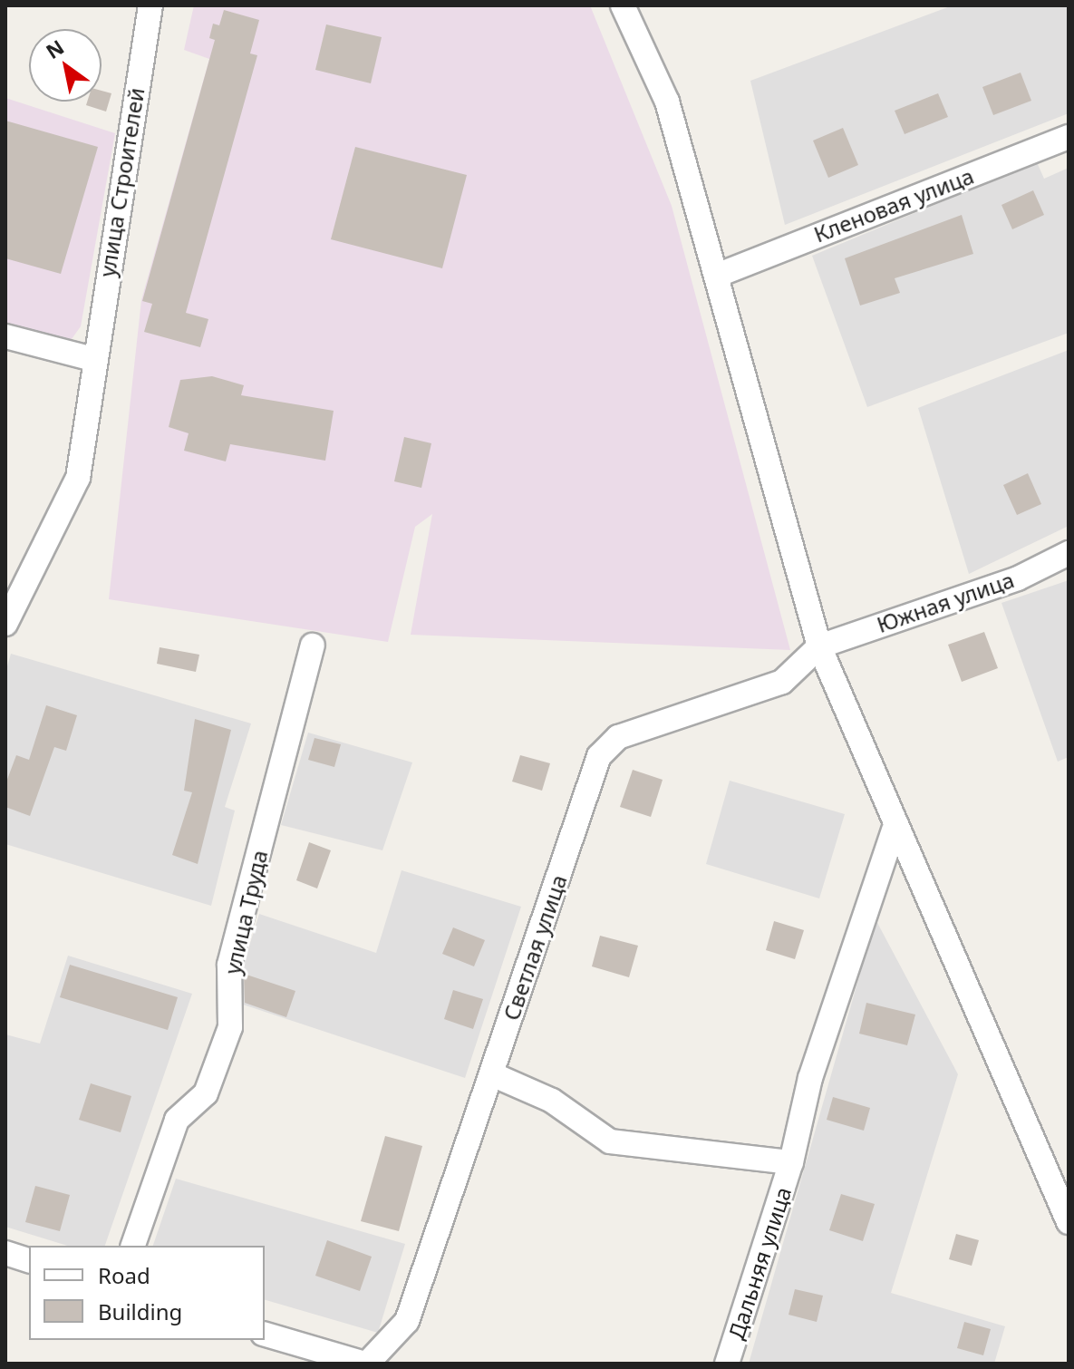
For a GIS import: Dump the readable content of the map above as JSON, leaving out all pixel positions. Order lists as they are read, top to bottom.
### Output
{
  "streets": {
    "street": [
      "улица Строителей",
      "Кленовая улица",
      "Южная улица",
      "улица Труда",
      "Светлая улица",
      "Дальняя улица"
    ]
  },
  "crossings": [
    ["Южная улица", "Светлая улица"]
  ],
  "legend": ["Road", "Building"],
  "north": "top left"
}
